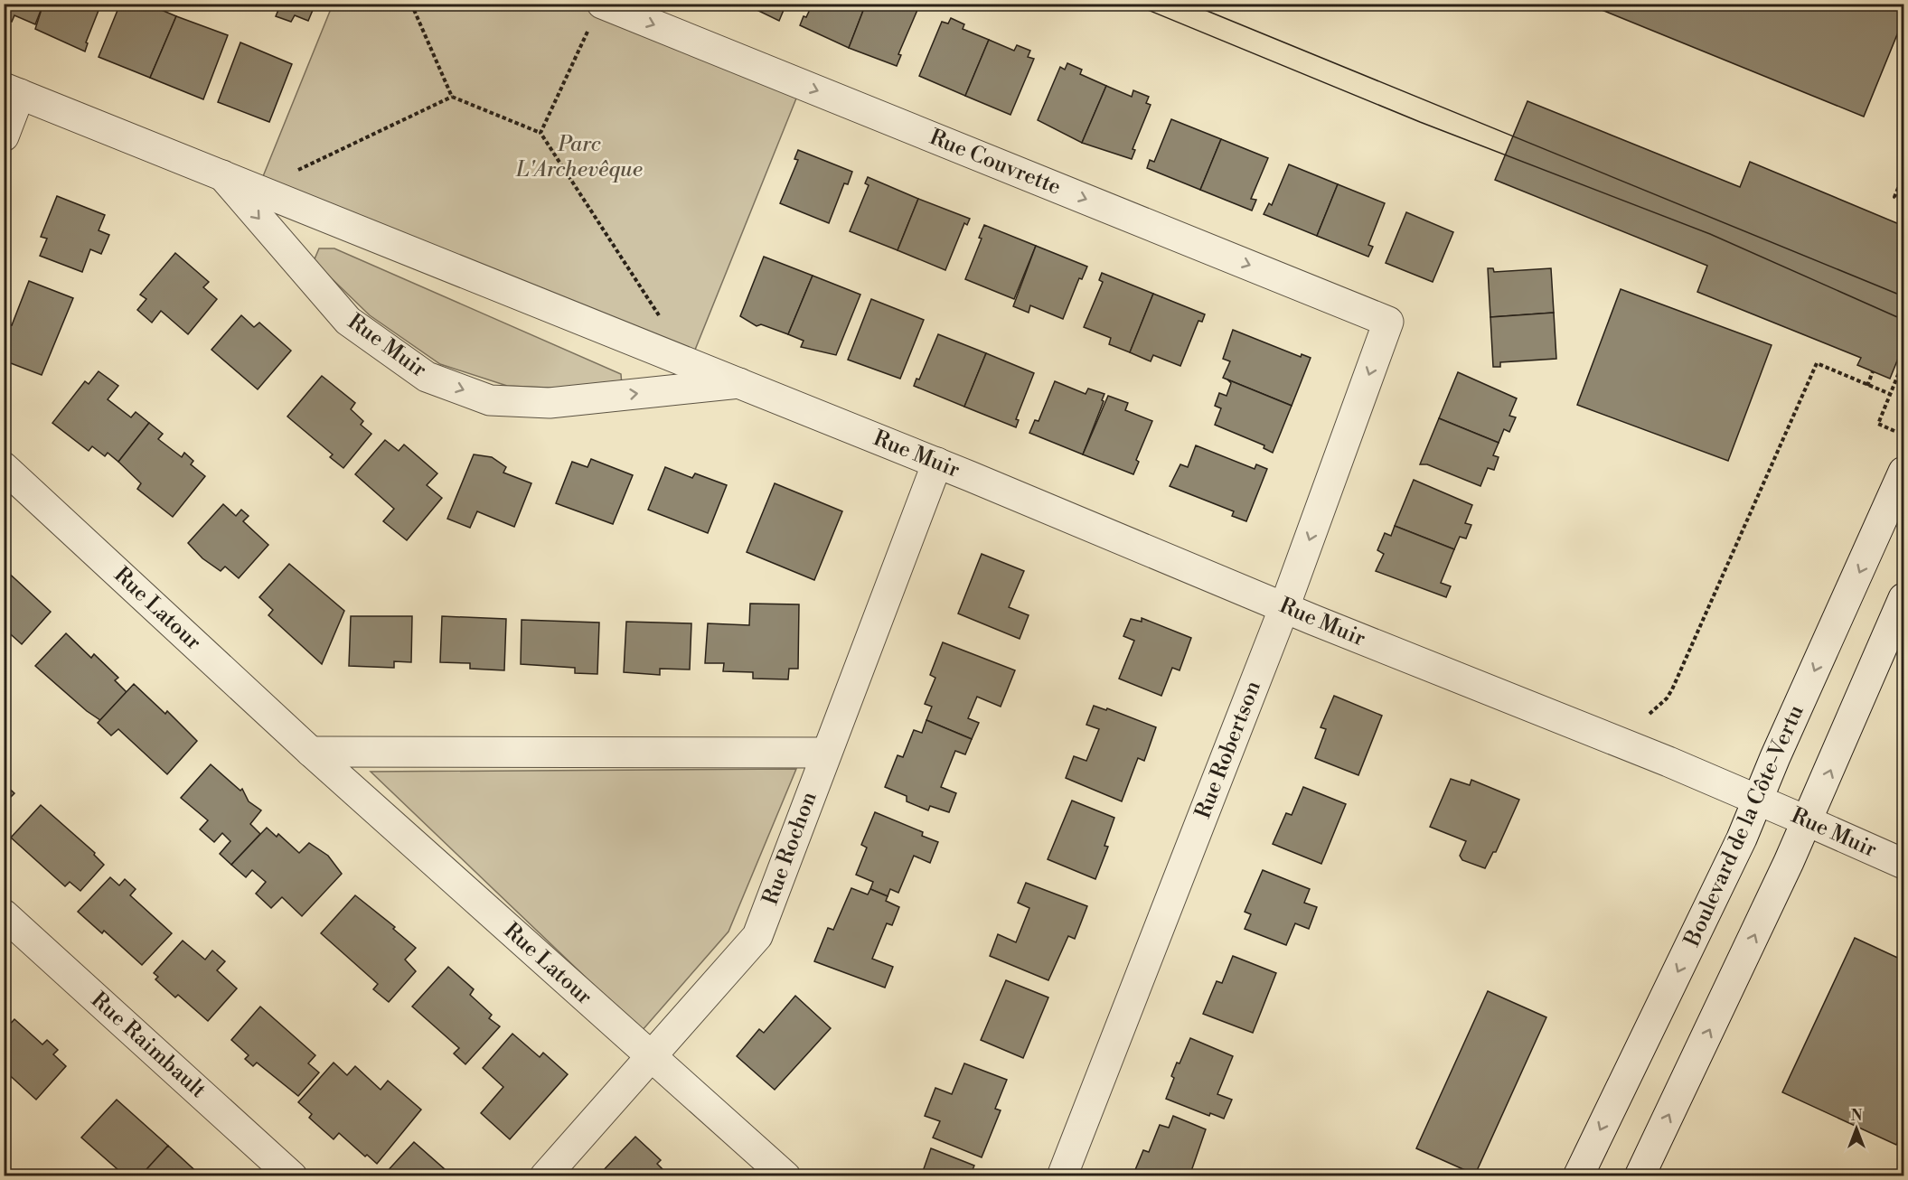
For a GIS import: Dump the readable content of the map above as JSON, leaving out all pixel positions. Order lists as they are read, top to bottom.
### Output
{
  "streets": {
    "street": [
      "Rue Couvrette",
      "Rue Muir",
      "Rue Latour",
      "Rue Robertson",
      "Boulevard de la Côte-Vertu",
      "Rue Rochon",
      "Rue Raimbault"
    ]
  },
  "crossings": [
    ["Rue Couvrette", "Rue Robertson"],
    ["Rue Muir", "Rue Robertson"],
    ["Rue Muir", "Boulevard de la Côte-Vertu"],
    ["Rue Muir", "Rue Rochon"],
    ["Rue Latour", "Rue Rochon"]
  ],
  "one_way": ["Rue Couvrette"],
  "parks": ["Parc L'Archevêque"],
  "north": "top"
}
